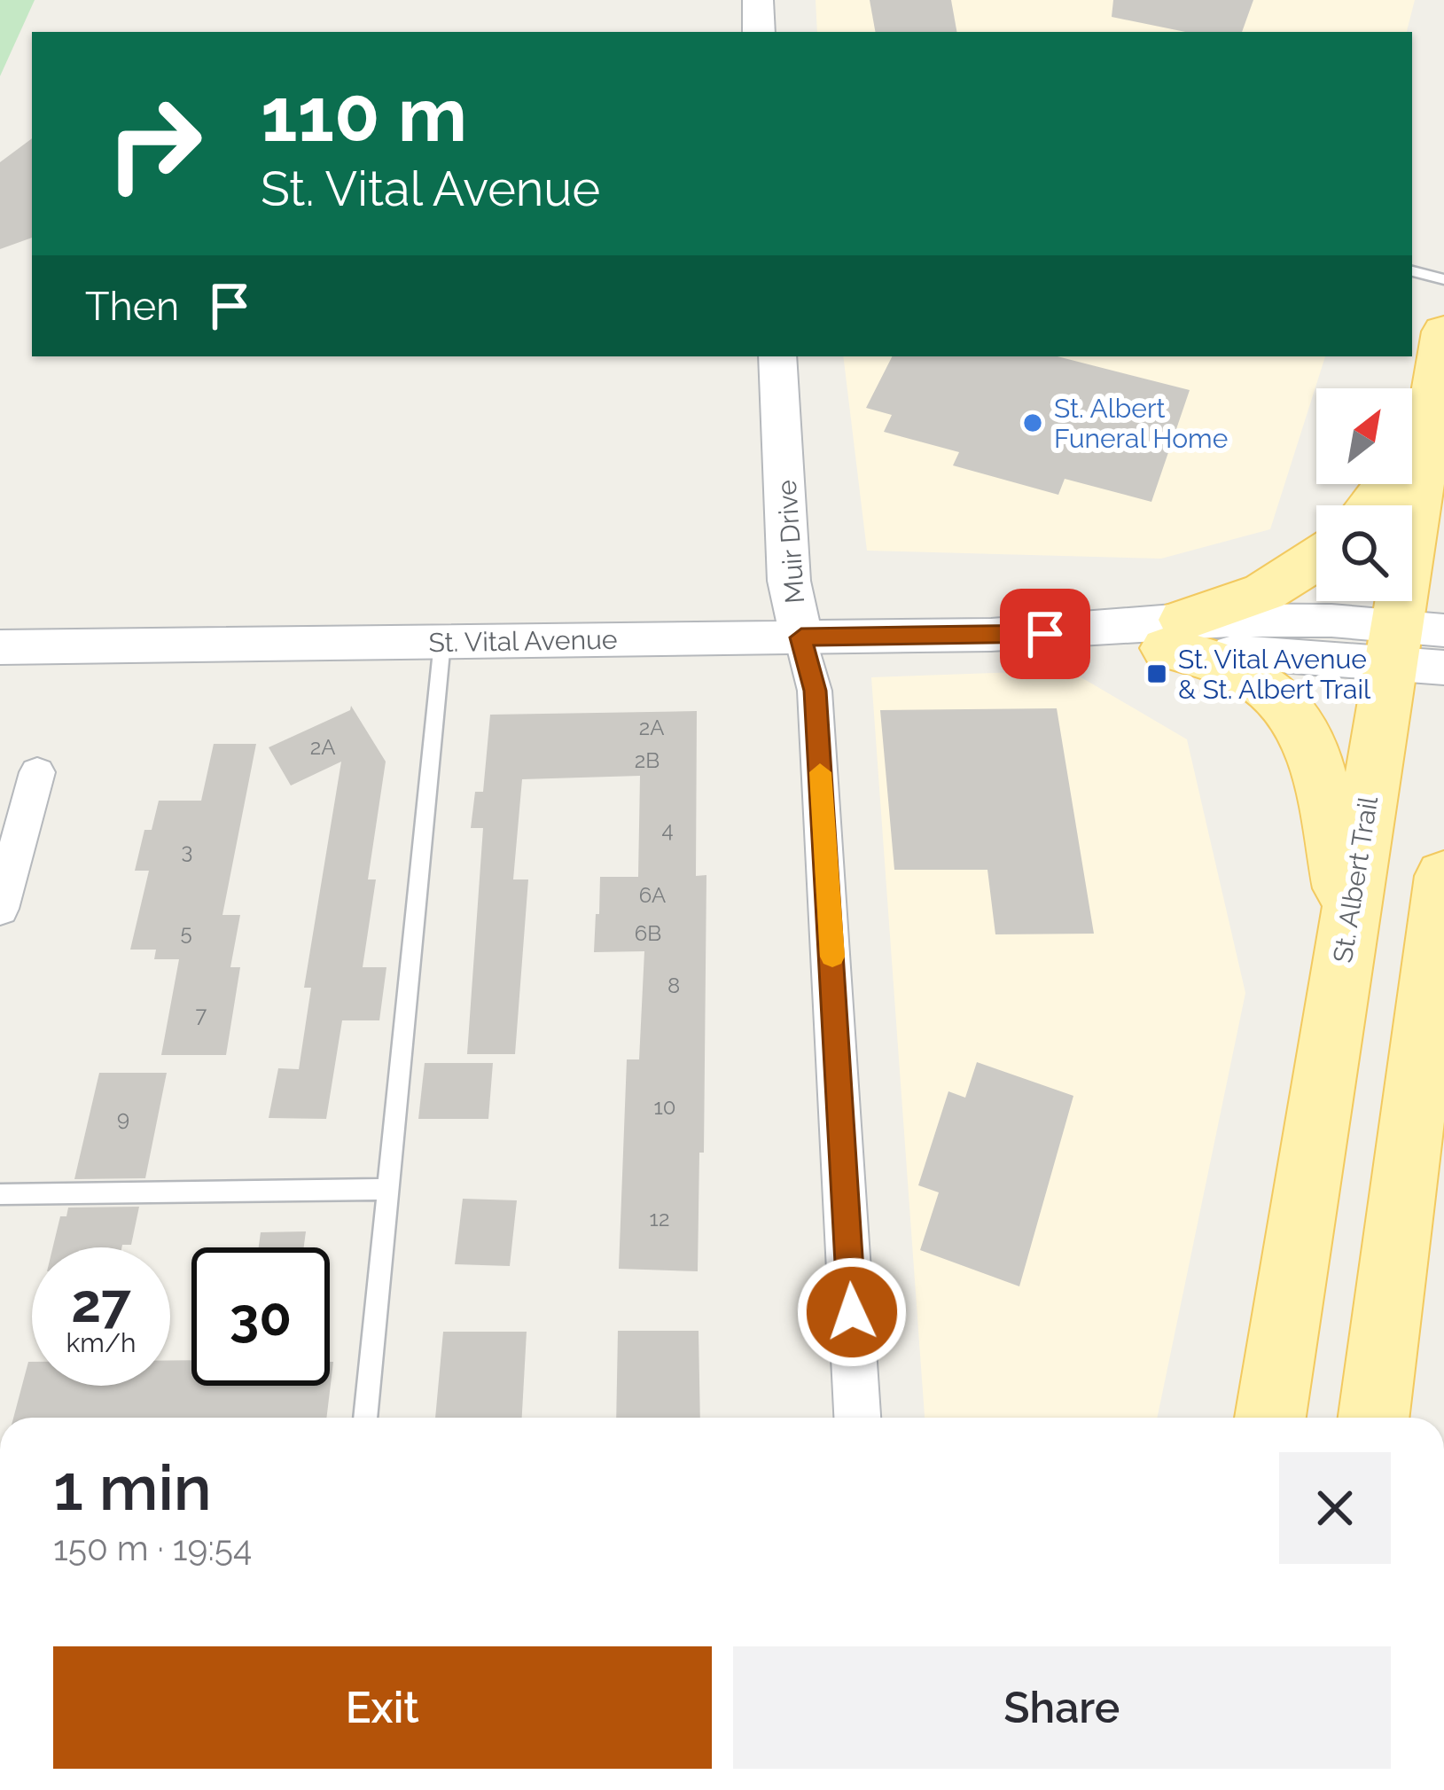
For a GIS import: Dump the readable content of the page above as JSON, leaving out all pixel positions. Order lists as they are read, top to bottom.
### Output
{
  "streets": {
    "main road": ["St. Albert Trail"],
    "street": ["Muir Drive", "St. Vital Avenue"]
  },
  "crossings": [
    ["Muir Drive", "St. Vital Avenue"],
    ["St. Vital Avenue", "St. Albert Trail"]
  ],
  "places": {
    "other": ["St. Albert Funeral Home"],
    "transit": ["St. Vital Avenue & St. Albert Trail"]
  },
  "house_numbers": [
    "2A",
    "2A",
    "2B",
    "4",
    "3",
    "6A",
    "5",
    "6B",
    "8",
    "7",
    "10",
    "9",
    "12"
  ],
  "north": "top right",
  "page": {
    "turn": ["110 m", "St. Vital Avenue"],
    "then": "Then",
    "speed": "27 km/h",
    "limit": "30",
    "heading": ["1 min", "150 m · 19:54"],
    "buttons": ["Exit", "Share"]
  }
}
